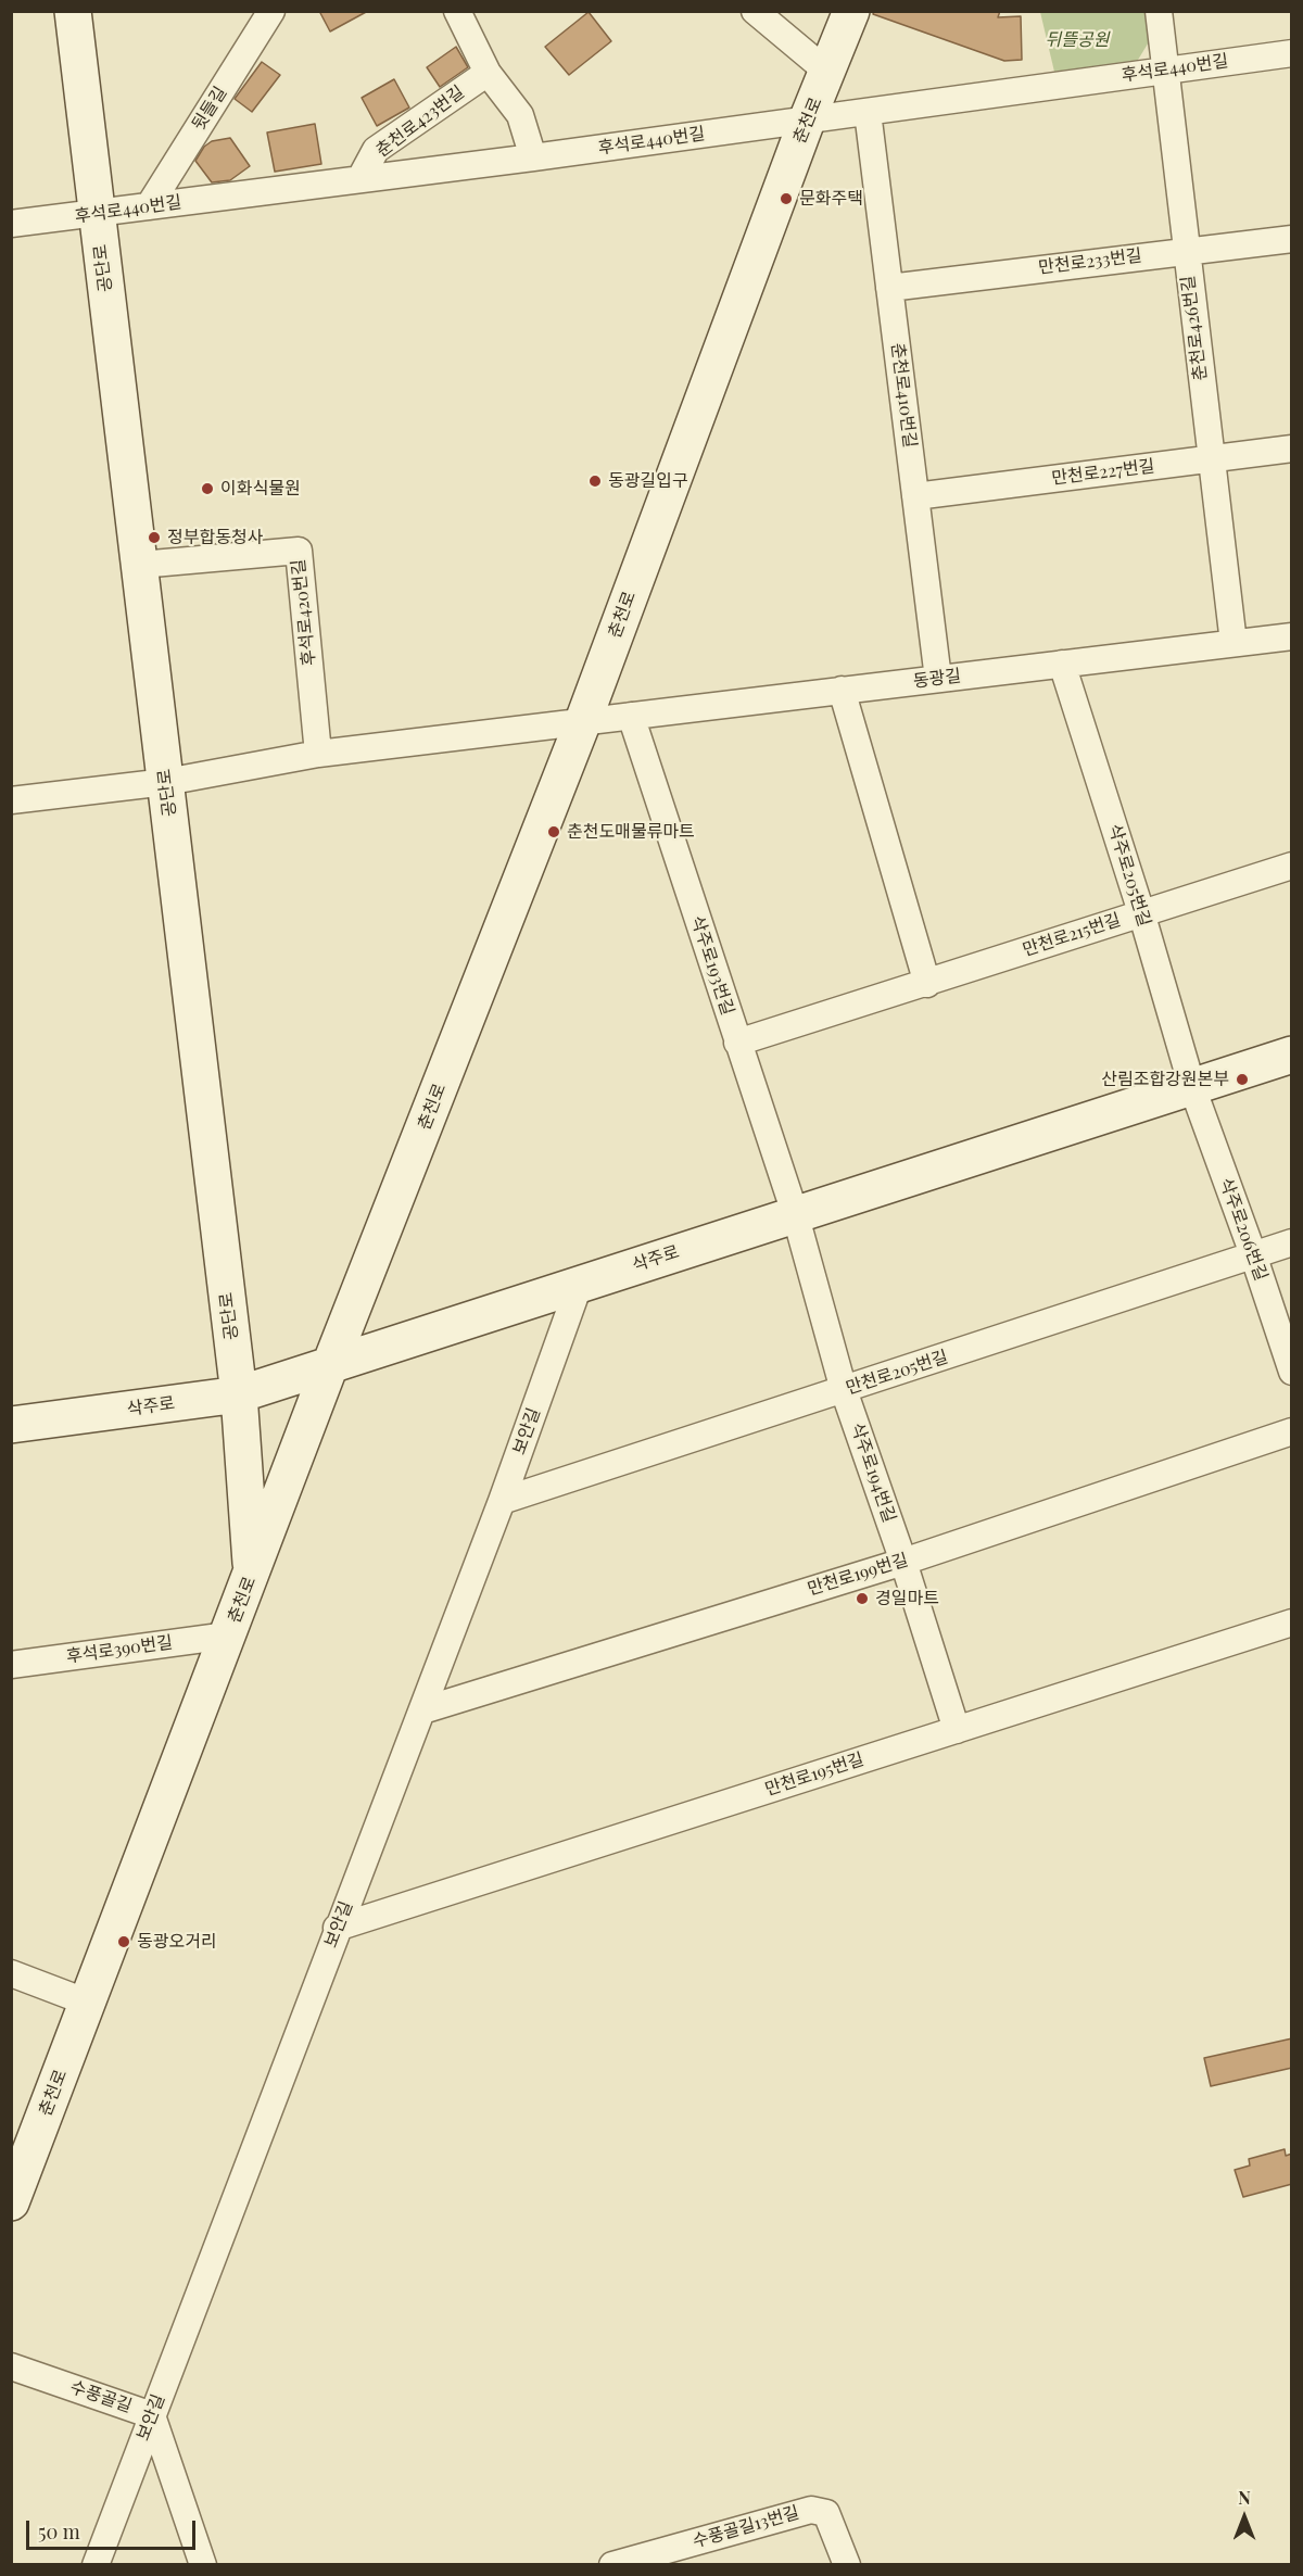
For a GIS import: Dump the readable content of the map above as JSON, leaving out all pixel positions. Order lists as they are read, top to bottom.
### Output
{
  "streets": {
    "street": [
      "후석로440번길",
      "뒷들길",
      "춘천로",
      "춘천로423번길",
      "만천로233번길",
      "공단로",
      "춘천로426번길",
      "춘천로410번길",
      "만천로227번길",
      "후석로420번길",
      "동광길",
      "삭주로205번길",
      "만천로215번길",
      "삭주로193번길",
      "삭주로206번길",
      "삭주로",
      "만천로205번길",
      "보안길",
      "삭주로194번길",
      "만천로199번길",
      "후석로390번길",
      "만천로195번길",
      "수풍골길",
      "수풍골길13번길"
    ]
  },
  "crossings": [
    ["후석로440번길", "뒷들길"],
    ["후석로440번길", "춘천로"],
    ["후석로440번길", "춘천로423번길"],
    ["후석로440번길", "공단로"],
    ["후석로440번길", "춘천로426번길"],
    ["후석로440번길", "춘천로410번길"],
    ["춘천로", "공단로"],
    ["춘천로", "동광길"],
    ["춘천로", "삭주로"],
    ["춘천로", "후석로390번길"],
    ["만천로233번길", "춘천로426번길"],
    ["만천로233번길", "춘천로410번길"],
    ["공단로", "후석로420번길"],
    ["공단로", "삭주로"],
    ["춘천로426번길", "만천로227번길"],
    ["춘천로426번길", "동광길"],
    ["춘천로410번길", "만천로227번길"],
    ["춘천로410번길", "동광길"],
    ["동광길", "삭주로205번길"],
    ["동광길", "삭주로193번길"],
    ["삭주로205번길", "만천로215번길"],
    ["삭주로205번길", "삭주로206번길"],
    ["삭주로205번길", "삭주로"],
    ["만천로215번길", "삭주로193번길"],
    ["삭주로193번길", "삭주로"],
    ["삭주로193번길", "삭주로194번길"],
    ["삭주로206번길", "삭주로"],
    ["삭주로206번길", "만천로205번길"],
    ["삭주로", "보안길"],
    ["삭주로", "삭주로194번길"],
    ["만천로205번길", "보안길"],
    ["만천로205번길", "삭주로194번길"],
    ["보안길", "만천로199번길"],
    ["보안길", "만천로195번길"],
    ["보안길", "수풍골길"],
    ["삭주로194번길", "만천로199번길"],
    ["삭주로194번길", "만천로195번길"]
  ],
  "parks": ["뒤뜰공원"],
  "places": [
    "문화주택",
    "동광길입구",
    "이화식물원",
    "정부합동청사",
    "춘천도매물류마트",
    "산림조합강원본부",
    "경일마트",
    "동광오거리"
  ],
  "scale_bar": "50 m",
  "north": "top"
}
